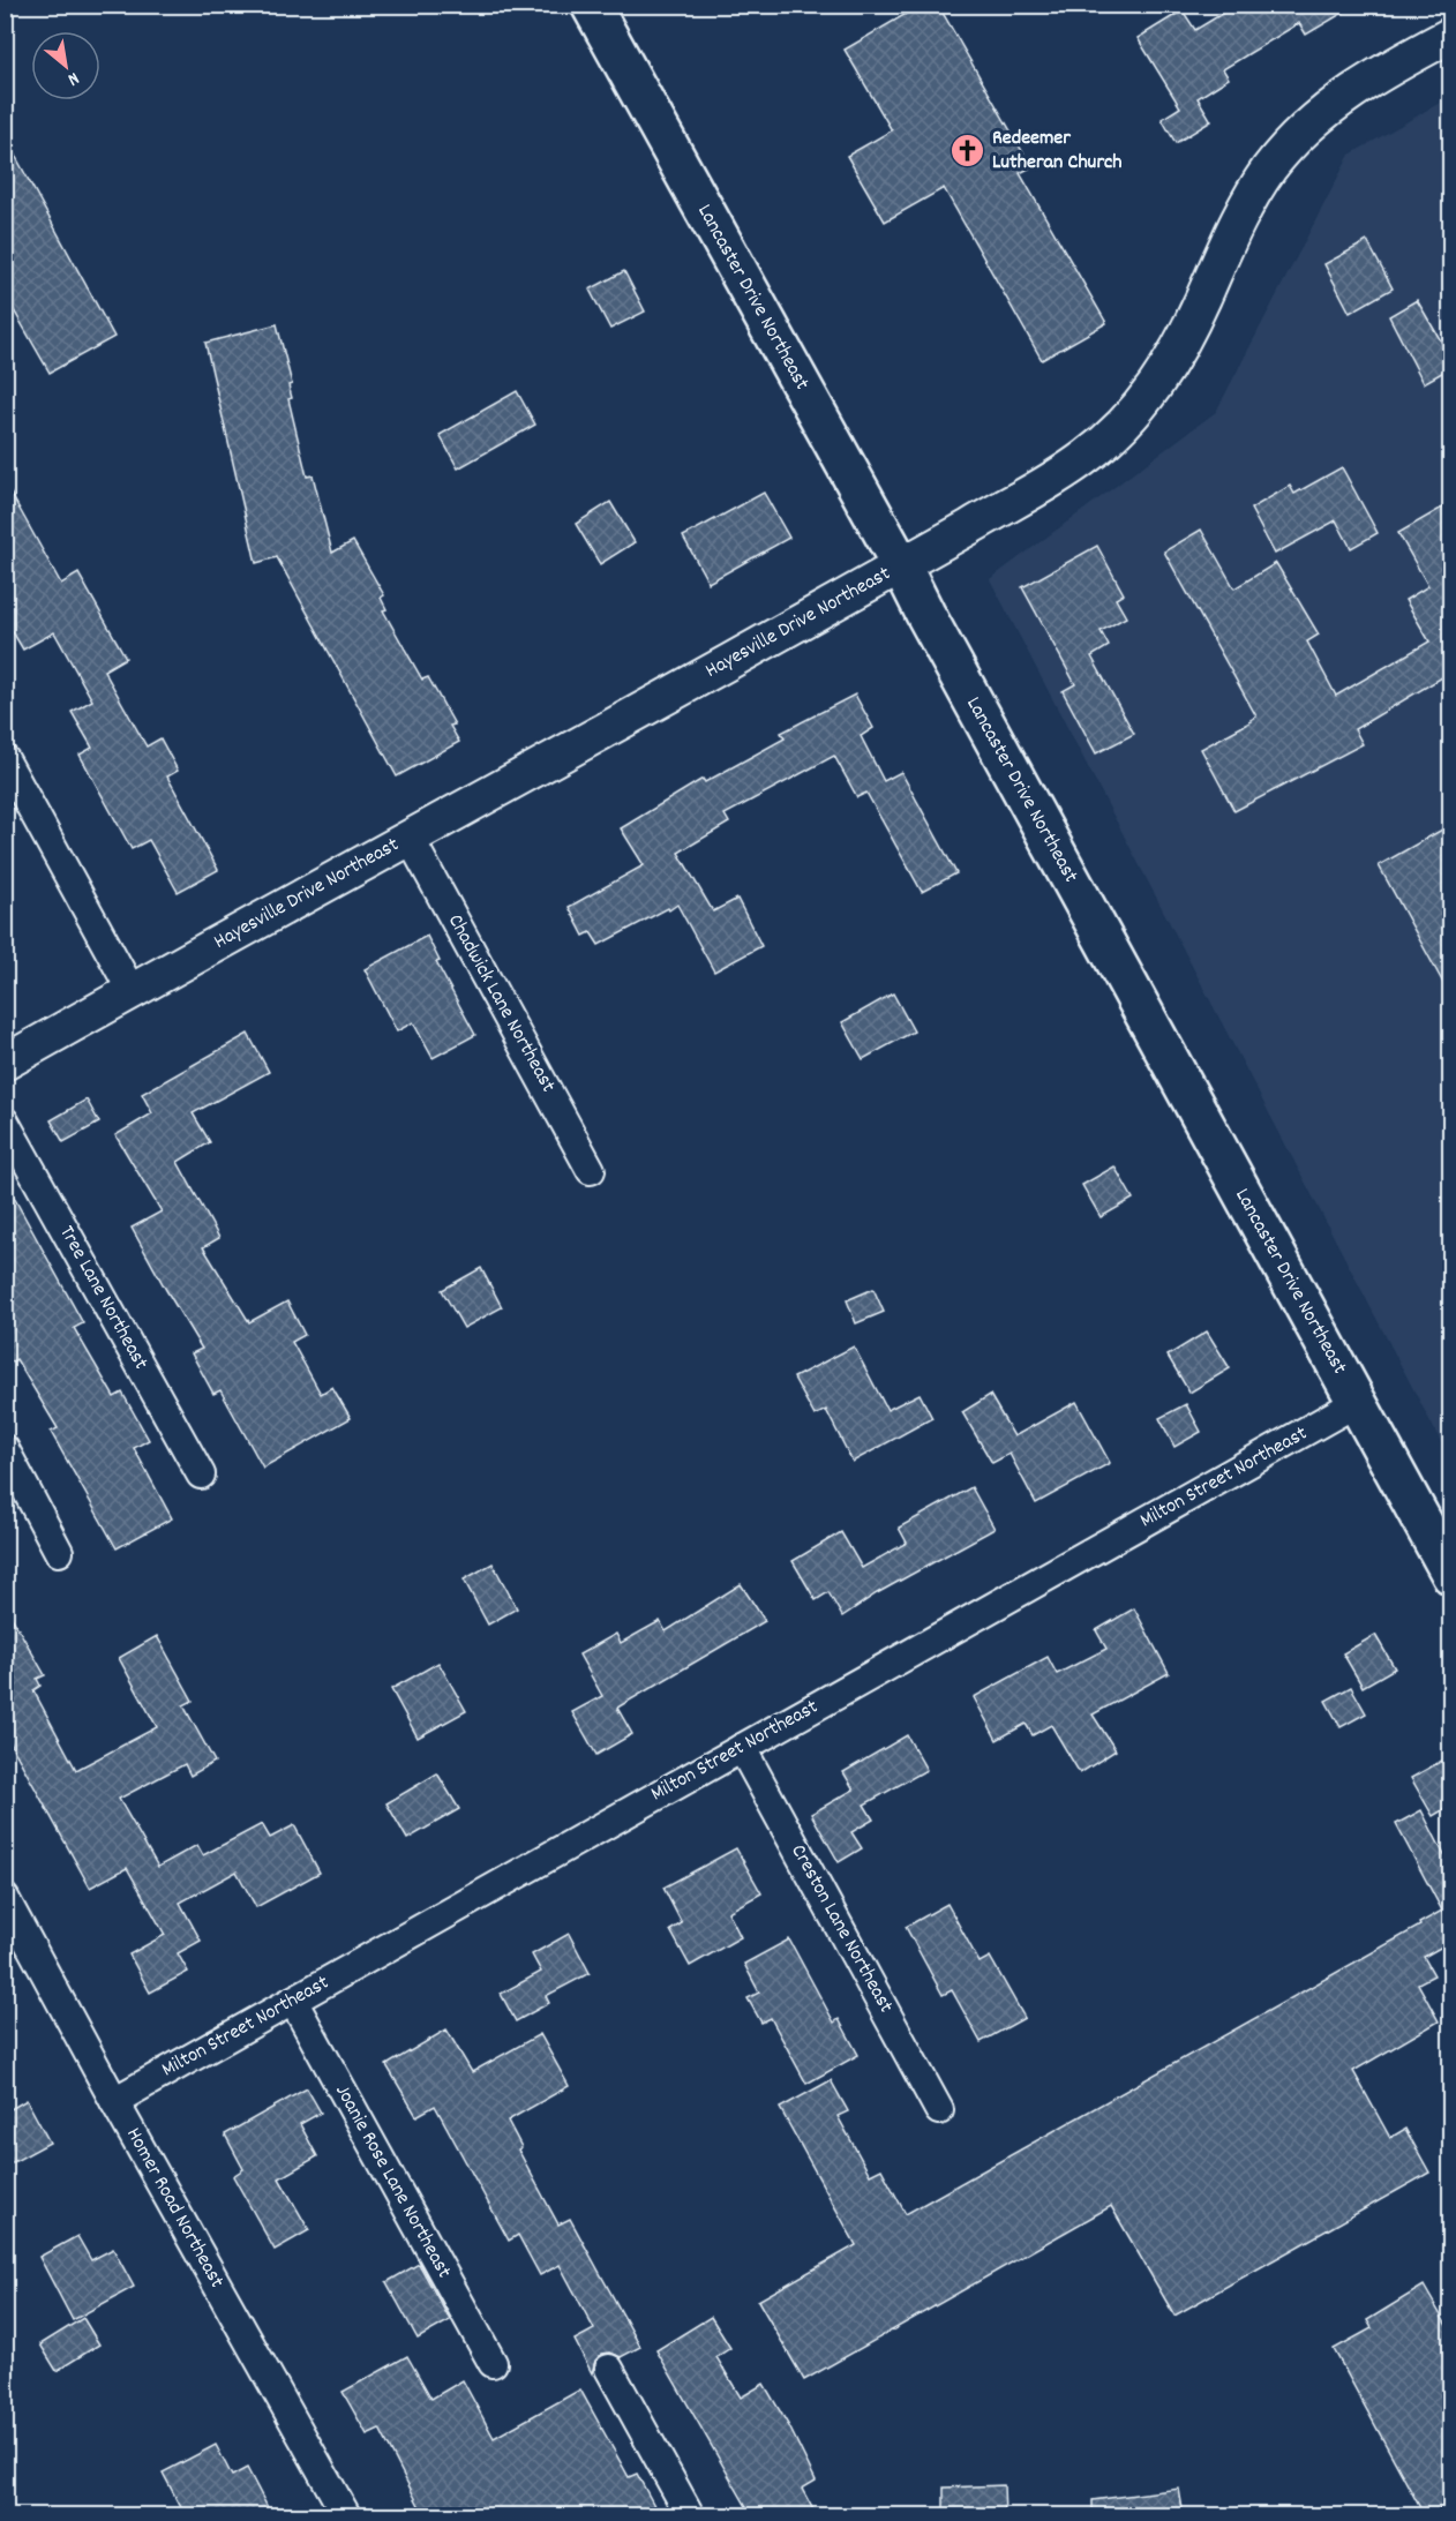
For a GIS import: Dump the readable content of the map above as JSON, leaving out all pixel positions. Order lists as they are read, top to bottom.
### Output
{
  "streets": {
    "main road": ["Lancaster Drive Northeast"],
    "street": [
      "Hayesville Drive Northeast",
      "Chadwick Lane Northeast",
      "Tree Lane Northeast",
      "Milton Street Northeast",
      "Creston Lane Northeast",
      "Joanie Rose Lane Northeast",
      "Homer Road Northeast"
    ]
  },
  "crossings": [
    ["Lancaster Drive Northeast", "Hayesville Drive Northeast"],
    ["Lancaster Drive Northeast", "Milton Street Northeast"],
    ["Hayesville Drive Northeast", "Chadwick Lane Northeast"],
    ["Milton Street Northeast", "Creston Lane Northeast"],
    ["Milton Street Northeast", "Joanie Rose Lane Northeast"],
    ["Milton Street Northeast", "Homer Road Northeast"]
  ],
  "places": {
    "church": ["Redeemer Lutheran Church"]
  },
  "north": "bottom right"
}
